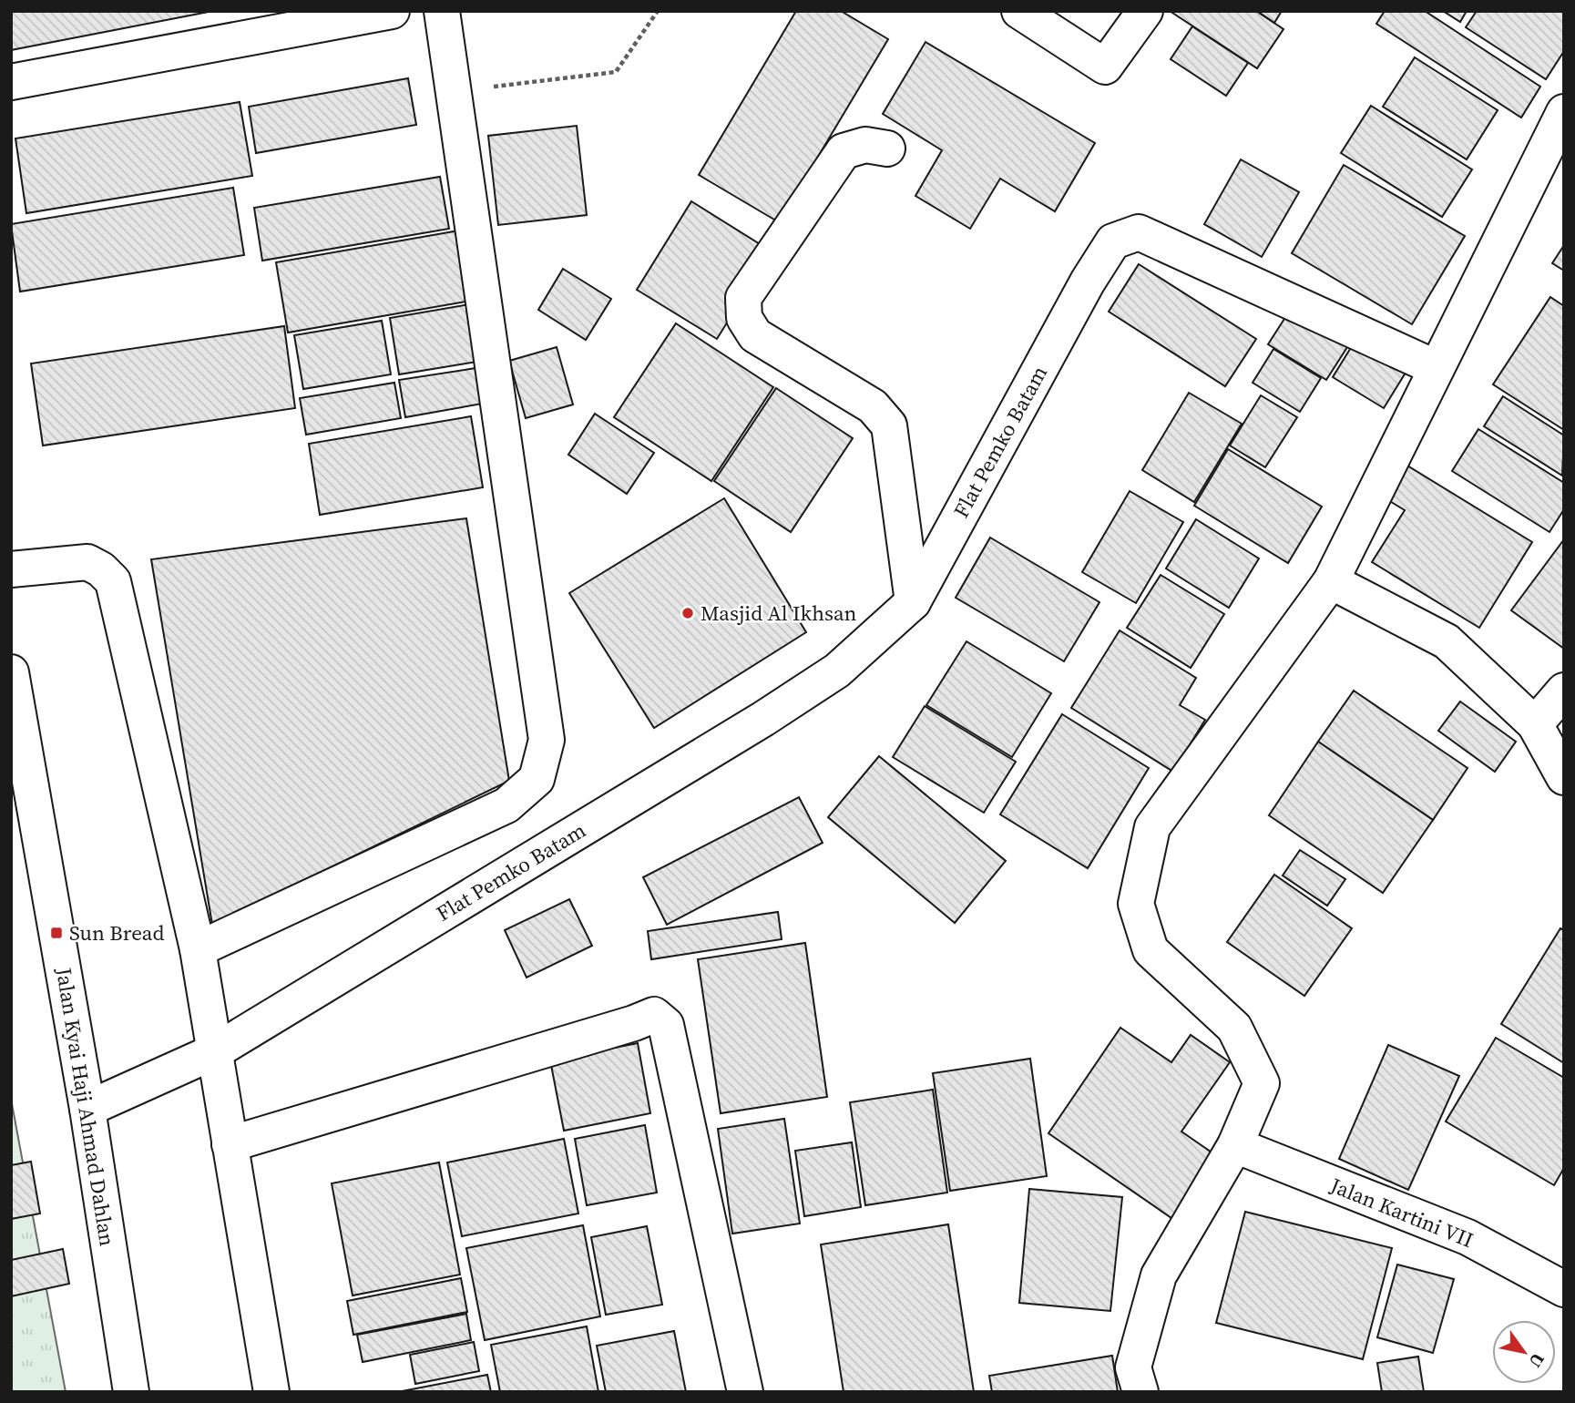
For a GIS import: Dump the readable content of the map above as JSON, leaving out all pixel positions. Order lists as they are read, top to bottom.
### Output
{
  "streets": {
    "street": ["Flat Pemko Batam", "Jalan Kyai Haji Ahmad Dahlan", "Jalan Kartini VII"]
  },
  "crossings": [
    ["Flat Pemko Batam", "Jalan Kyai Haji Ahmad Dahlan"]
  ],
  "places": {
    "other": ["Masjid Al Ikhsan"],
    "transit": ["Sun Bread"]
  },
  "north": "bottom right"
}
